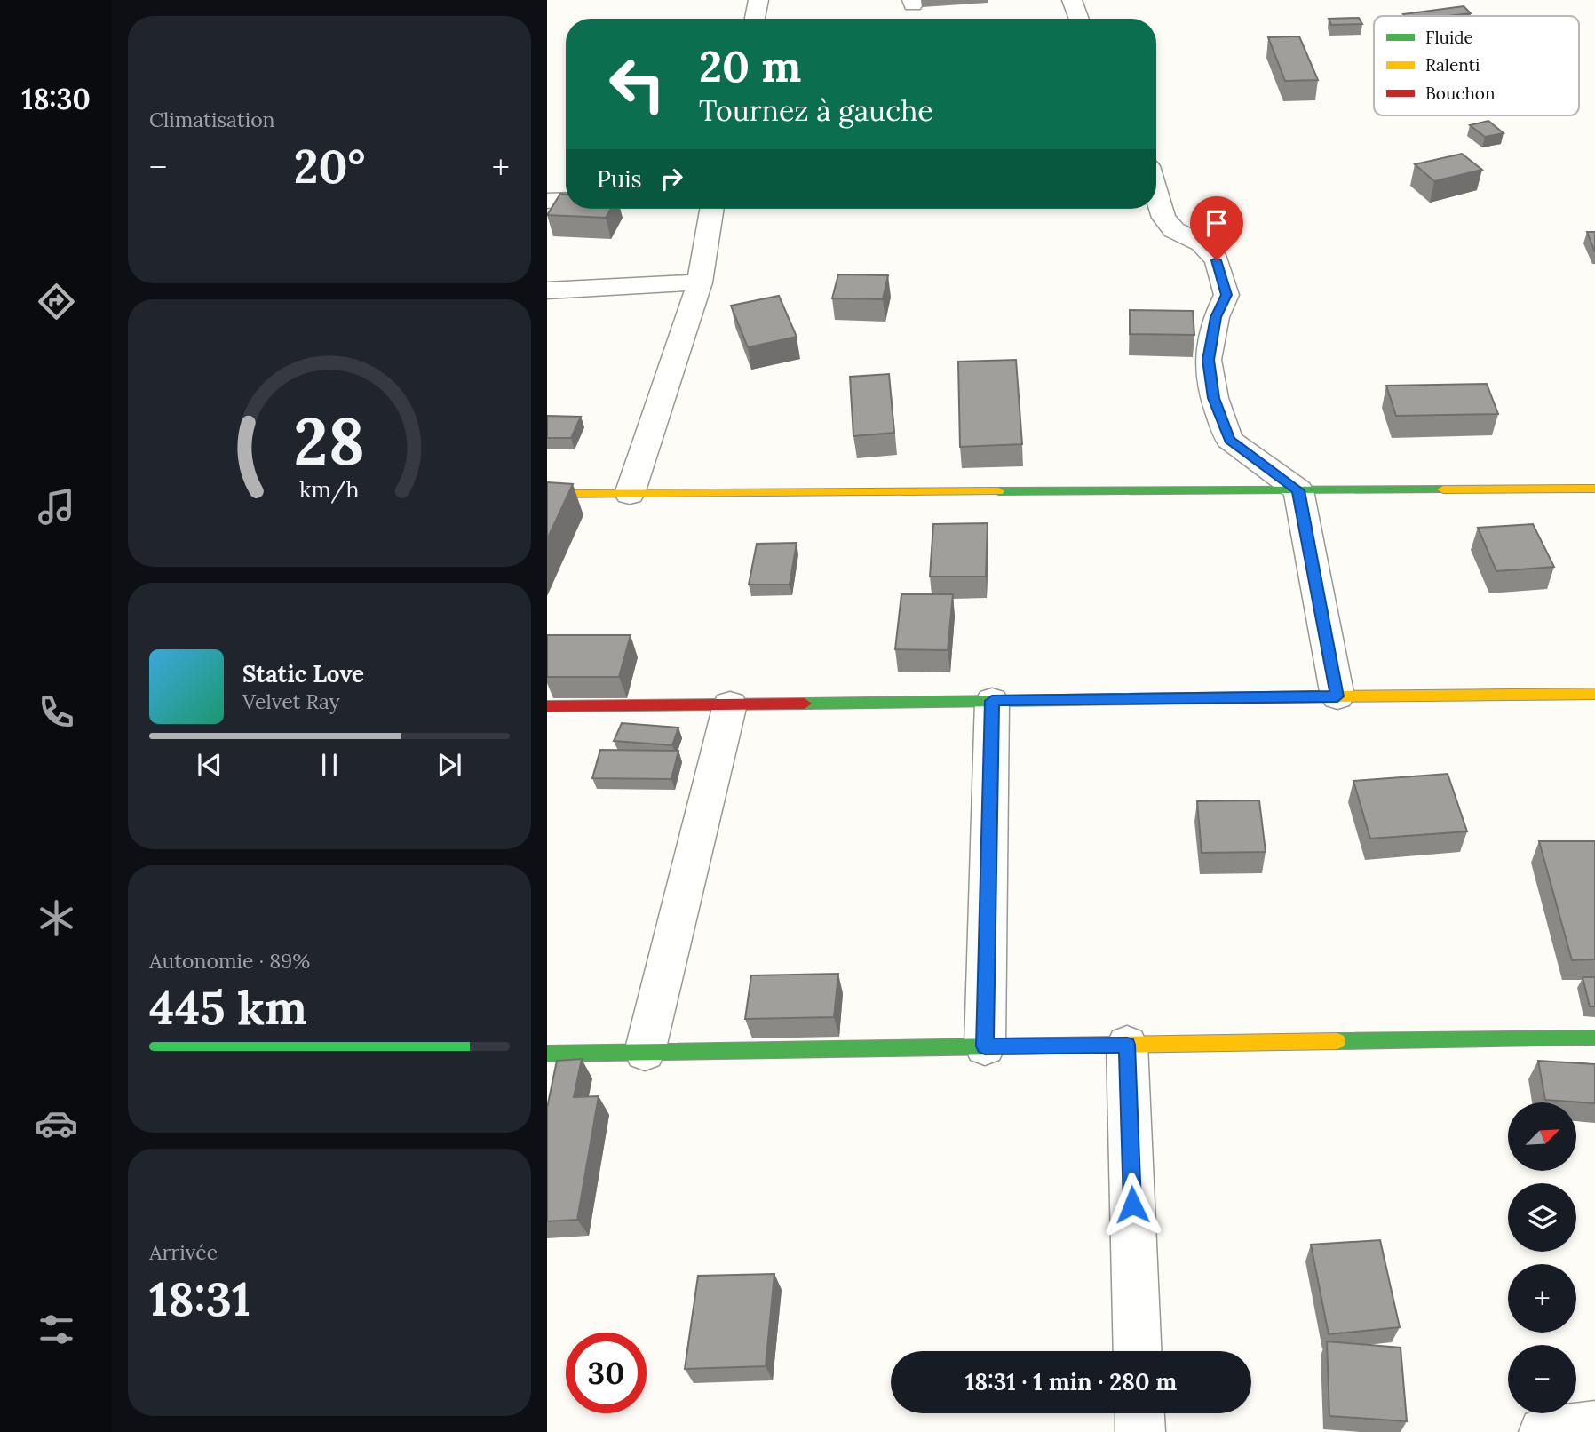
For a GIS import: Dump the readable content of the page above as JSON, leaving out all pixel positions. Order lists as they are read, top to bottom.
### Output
{
  "legend": ["Fluide", "Ralenti", "Bouchon"],
  "north": "top right",
  "page": {
    "tabs": "18:30",
    "tile": [
      "Climatisation",
      ["Autonomie · 89%", "445 km"],
      ["Arrivée", "18:31"]
    ],
    "turn": ["20 m", "Tournez à gauche"],
    "heat": ["−", "20°", "+"],
    "then": "Puis",
    "song": ["Static Love", "Velvet Ray"],
    "map_buttons": ["+", "−"],
    "limit": "30",
    "trip": "18:31 · 1 min · 280 m",
    "gauge": ["28", "km/h"]
  }
}
